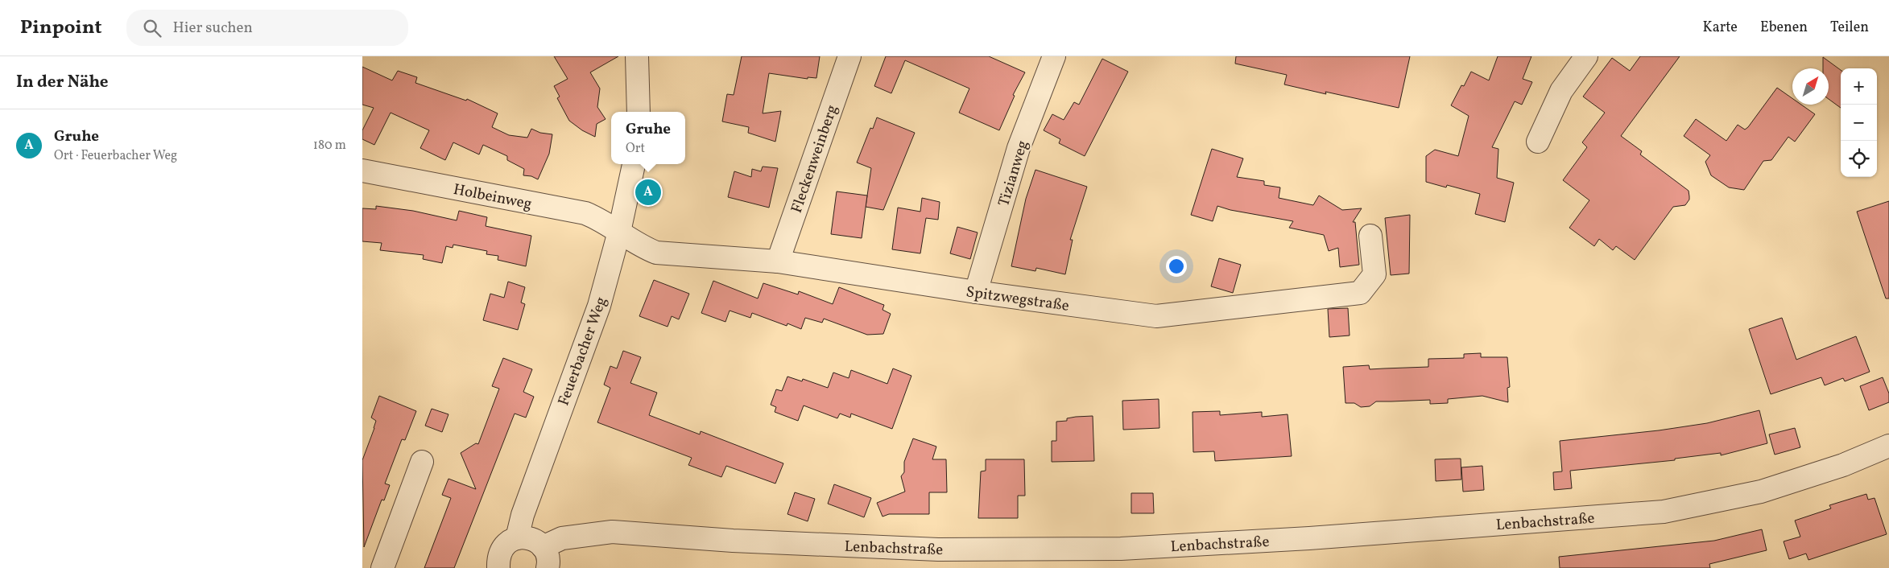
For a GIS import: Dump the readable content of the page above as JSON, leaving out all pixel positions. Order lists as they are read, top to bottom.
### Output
{
  "streets": {
    "street": [
      "Fleckenweinberg",
      "Tizianweg",
      "Holbeinweg",
      "Spitzwegstraße",
      "Feuerbacher Weg",
      "Lenbachstraße"
    ]
  },
  "crossings": [
    ["Fleckenweinberg", "Spitzwegstraße"],
    ["Tizianweg", "Spitzwegstraße"],
    ["Holbeinweg", "Spitzwegstraße"],
    ["Holbeinweg", "Feuerbacher Weg"],
    ["Spitzwegstraße", "Feuerbacher Weg"]
  ],
  "north": "top right",
  "page": {
    "header": "Pinpoint",
    "search": "Hier suchen",
    "nav": ["Karte", "Ebenen", "Teilen"],
    "heading": "In der Nähe",
    "map_buttons": ["+", "−"],
    "list": [
      {
        "mark": "A",
        "name": "Gruhe",
        "note": "Ort · Feuerbacher Weg",
        "value": "180 m"
      }
    ],
    "popup": ["Gruhe", "Ort"],
    "pins": "A"
  }
}
